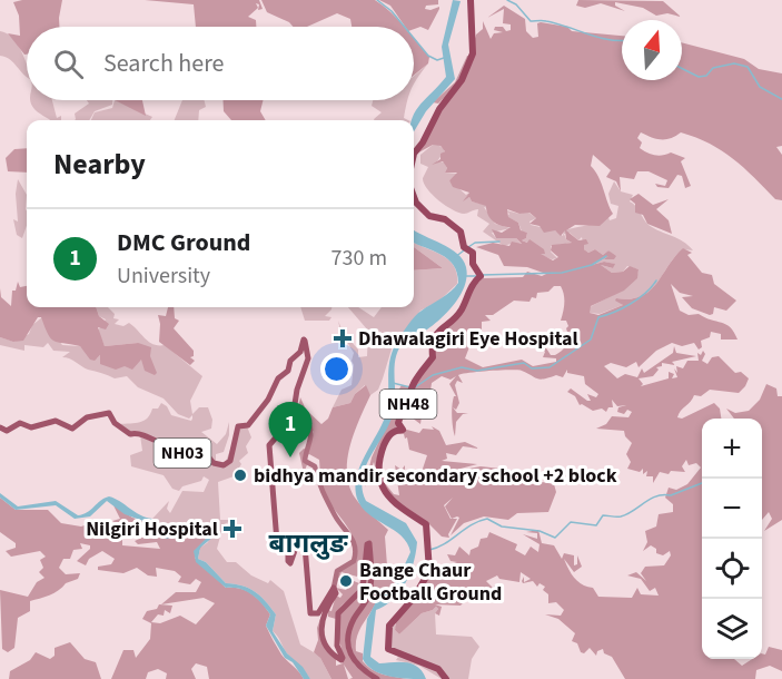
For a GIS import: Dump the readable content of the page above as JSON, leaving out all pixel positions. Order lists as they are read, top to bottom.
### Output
{
  "streets": {
    "highway": ["NH48"],
    "main road": ["NH03"]
  },
  "districts": ["बागलुङ"],
  "places": {
    "health": ["Dhawalagiri Eye Hospital", "Nilgiri Hospital"],
    "other": ["bidhya mandir secondary school +2 block", "Bange Chaur Football Ground"]
  },
  "north": "top",
  "page": {
    "search": "Search here",
    "heading": "Nearby",
    "list": [
      {
        "mark": "1",
        "name": "DMC Ground",
        "note": "University",
        "value": "730 m"
      }
    ],
    "pins": "1",
    "map_buttons": ["+", "−"]
  }
}
